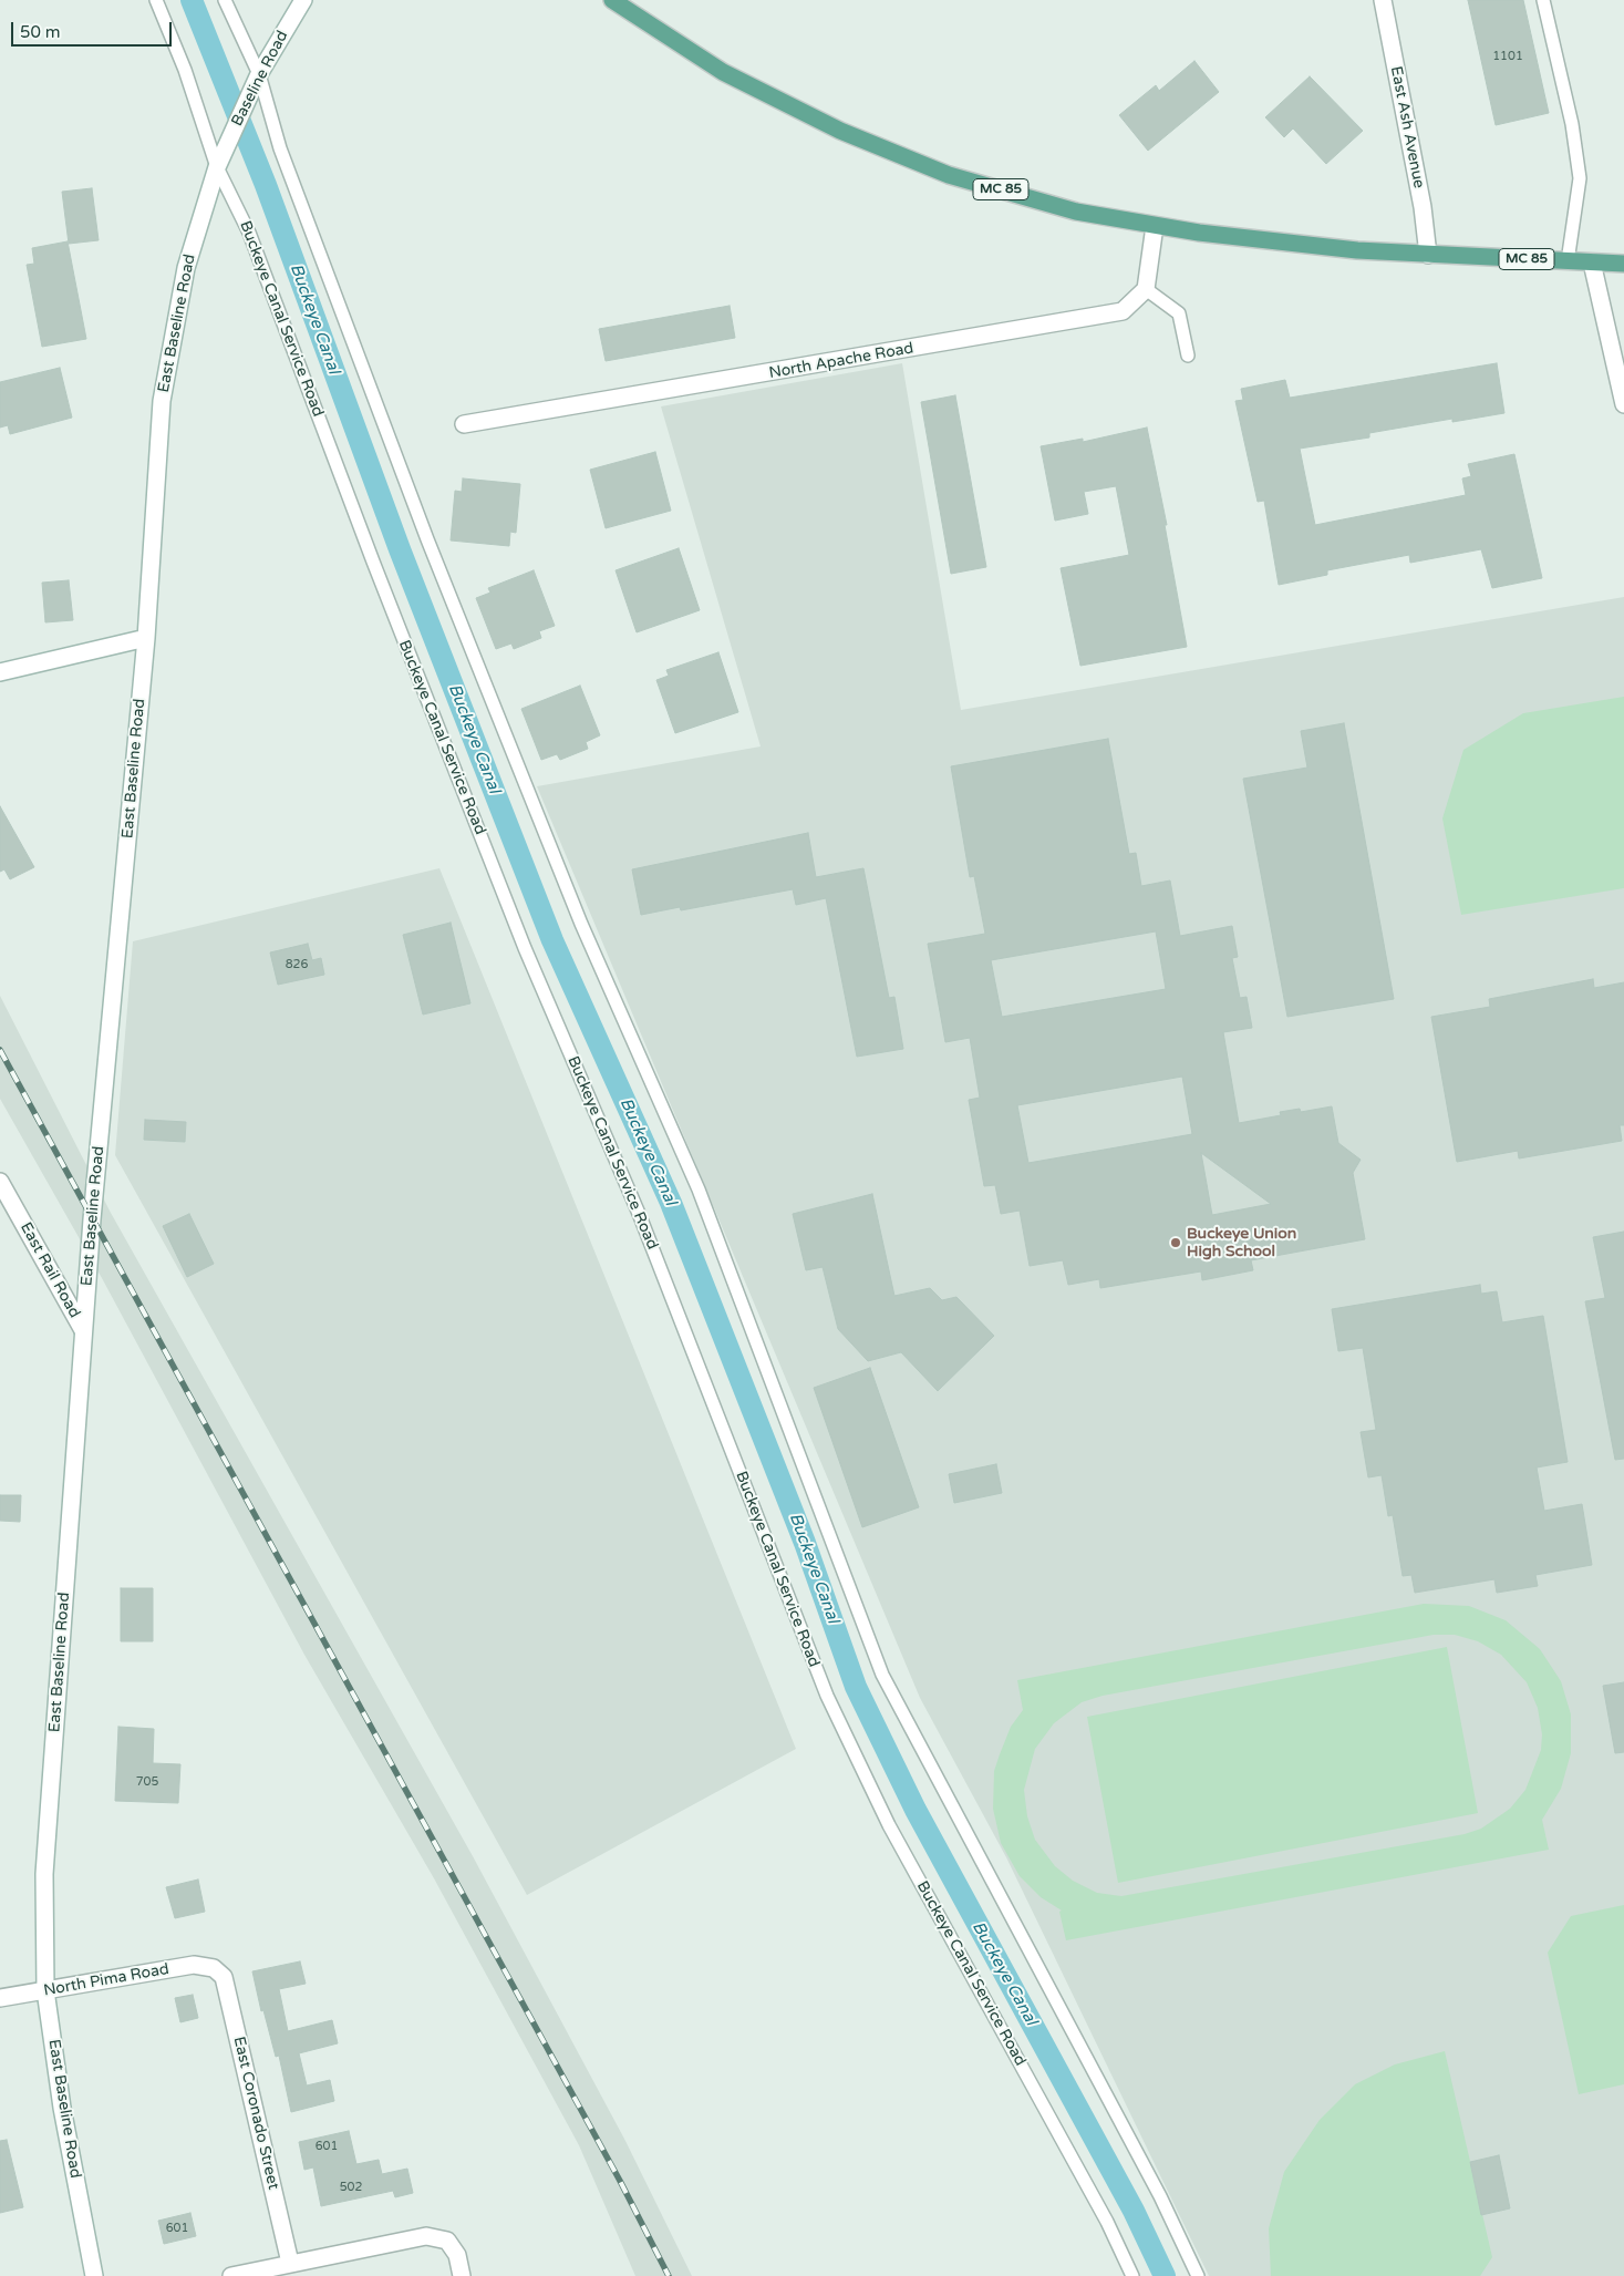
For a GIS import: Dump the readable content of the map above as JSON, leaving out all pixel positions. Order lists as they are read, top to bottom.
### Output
{
  "streets": {
    "main road": [
      "Baseline Road",
      "East Ash Avenue",
      "MC 85",
      "East Baseline Road",
      "North Apache Road",
      "East Rail Road",
      "North Pima Road",
      "East Coronado Street"
    ],
    "lane": ["Buckeye Canal Service Road"]
  },
  "crossings": [
    ["Baseline Road", "Buckeye Canal Service Road"],
    ["Baseline Road", "East Baseline Road"],
    ["East Ash Avenue", "MC 85"],
    ["Buckeye Canal Service Road", "East Baseline Road"],
    ["East Baseline Road", "East Rail Road"],
    ["East Baseline Road", "North Pima Road"],
    ["North Pima Road", "East Coronado Street"]
  ],
  "water": ["Buckeye Canal"],
  "places": ["Buckeye Union High School"],
  "house_numbers": [
    "1101",
    "826",
    "705",
    "601",
    "502",
    "601"
  ],
  "scale_bar": "50 m"
}
